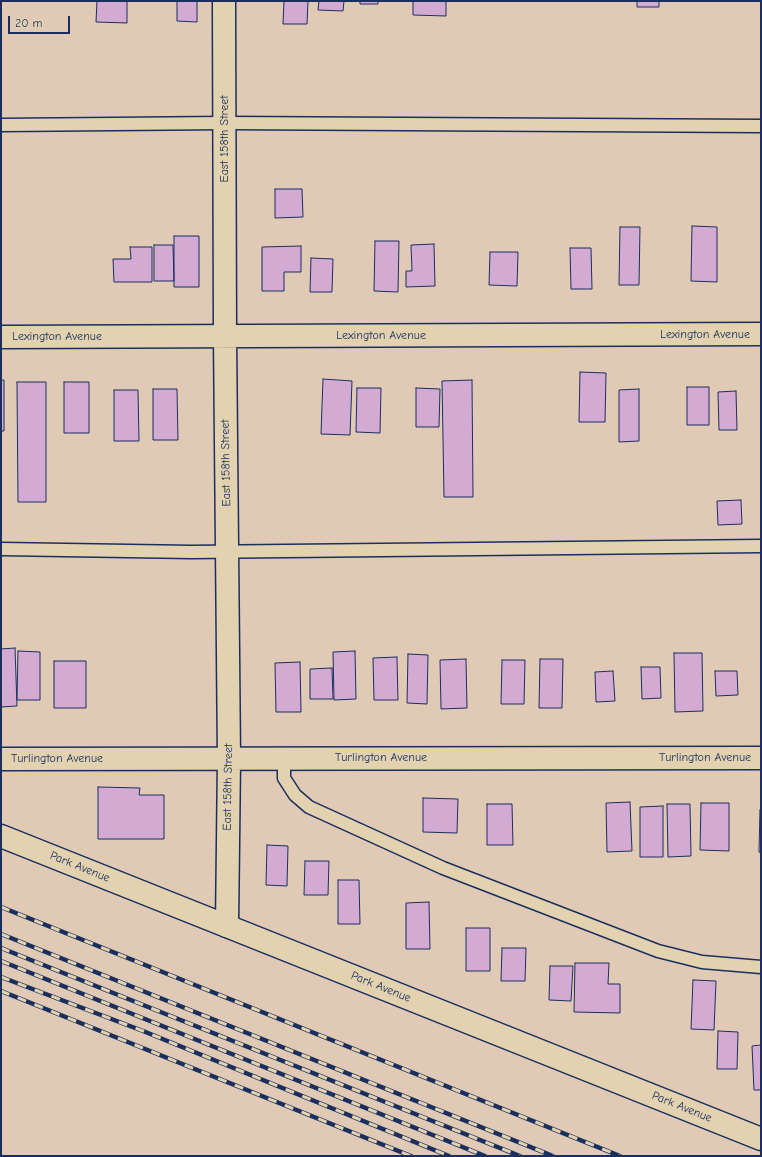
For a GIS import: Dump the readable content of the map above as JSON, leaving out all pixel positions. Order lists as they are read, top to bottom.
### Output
{
  "streets": {
    "street": [
      "East 158th Street",
      "Lexington Avenue",
      "Turlington Avenue",
      "Park Avenue"
    ]
  },
  "crossings": [
    ["East 158th Street", "Lexington Avenue"],
    ["East 158th Street", "Turlington Avenue"],
    ["East 158th Street", "Park Avenue"]
  ],
  "scale_bar": "20 m"
}
